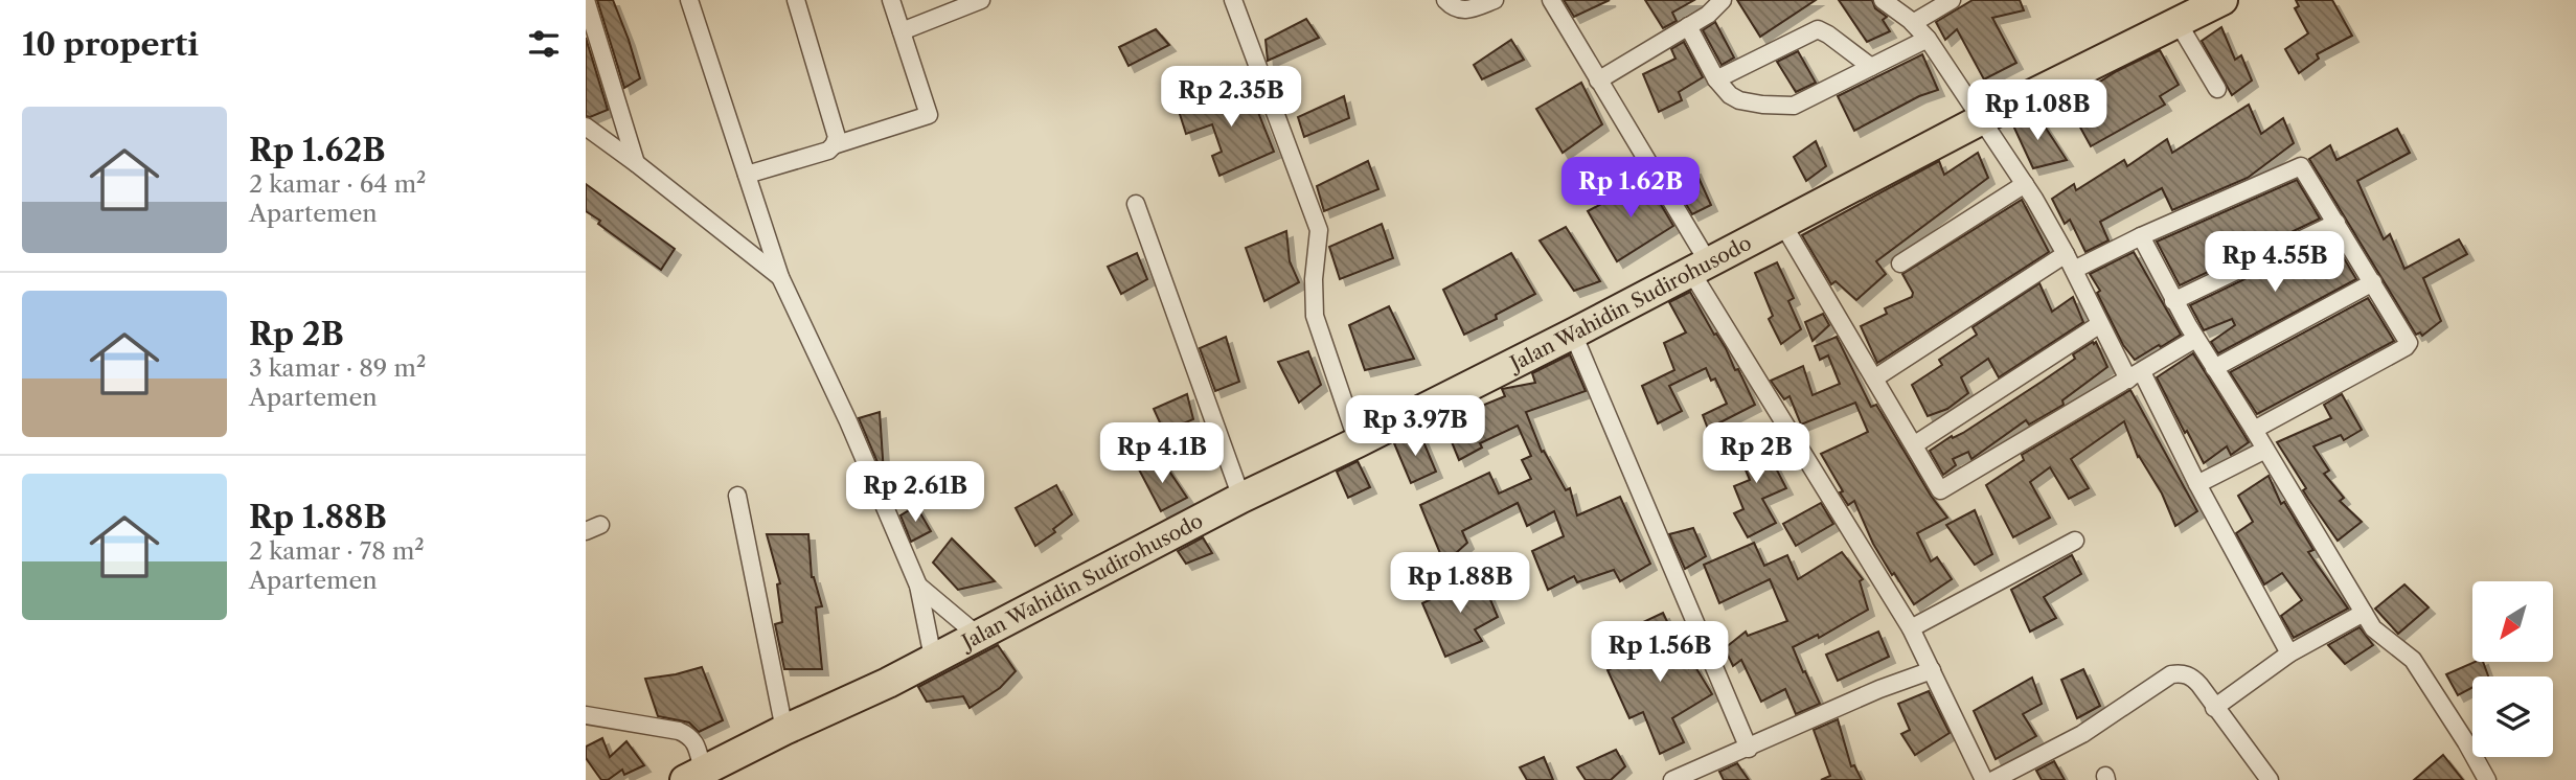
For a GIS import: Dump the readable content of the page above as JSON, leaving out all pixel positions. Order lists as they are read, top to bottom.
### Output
{
  "streets": {
    "highway": ["Jalan Wahidin Sudirohusodo"]
  },
  "north": "bottom left",
  "page": {
    "heading": "10 properti",
    "price": [
      "Rp 2.35B",
      "Rp 1.08B",
      "Rp 1.62B",
      "Rp 4.55B",
      "Rp 3.97B",
      "Rp 4.1B",
      "Rp 2B",
      "Rp 2.61B",
      "Rp 1.88B",
      "Rp 1.56B"
    ],
    "list": [
      {
        "name": "Rp 1.62B",
        "note": "2 kamar · 64 m² · Apartemen"
      },
      {
        "name": "Rp 2B",
        "note": "3 kamar · 89 m² · Apartemen"
      },
      {
        "name": "Rp 1.88B",
        "note": "2 kamar · 78 m² · Apartemen"
      }
    ]
  }
}
